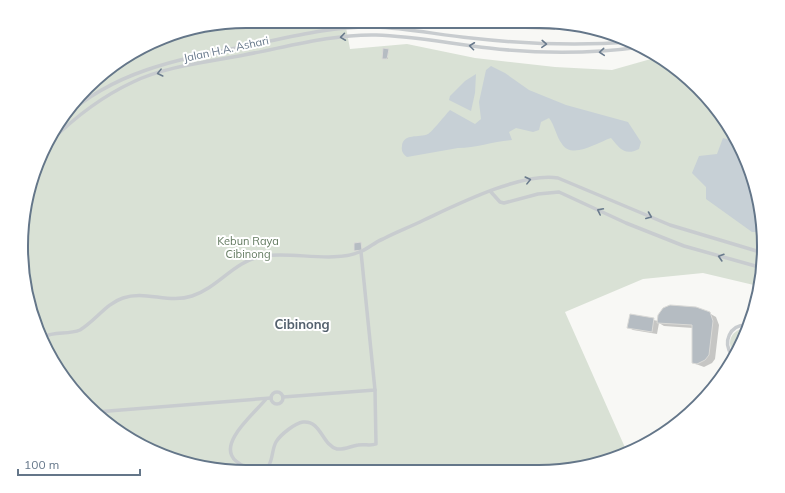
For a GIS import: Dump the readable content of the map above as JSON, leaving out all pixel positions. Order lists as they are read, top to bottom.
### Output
{
  "streets": {
    "lane": ["Jalan H.A. Ashari"]
  },
  "districts": ["Cibinong"],
  "parks": ["Kebun Raya Cibinong"],
  "scale_bar": "100 m"
}
